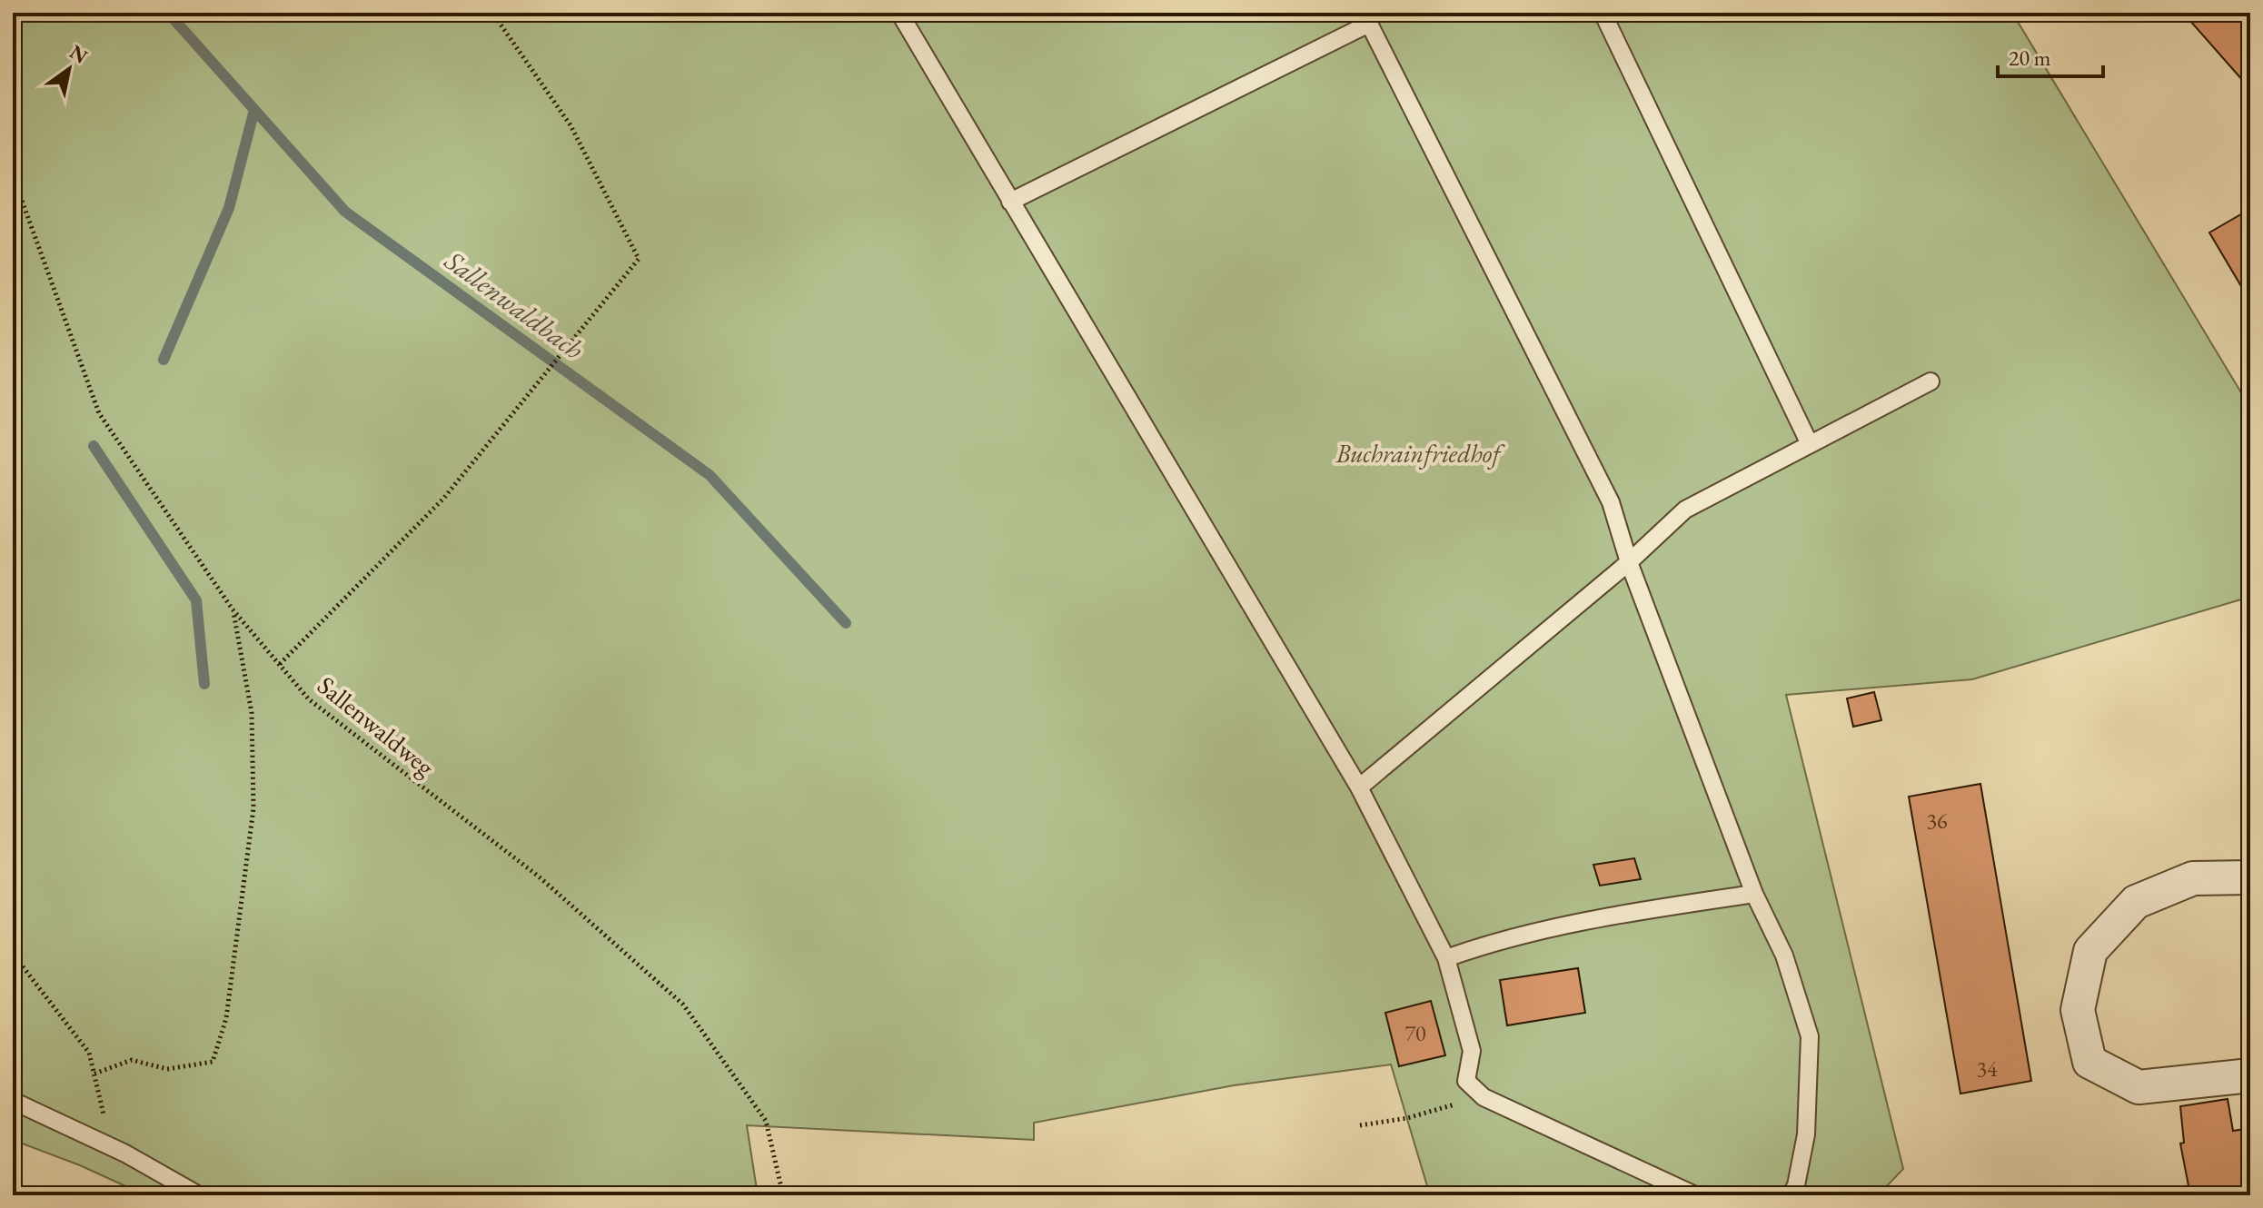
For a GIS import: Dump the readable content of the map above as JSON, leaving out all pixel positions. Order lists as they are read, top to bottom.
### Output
{
  "streets": {
    "path": ["Sallenwaldweg"]
  },
  "water": ["Sallenwaldbach"],
  "parks": ["Buchrainfriedhof"],
  "house_numbers": ["36", "70", "34"],
  "scale_bar": "20 m",
  "north": "top right"
}
